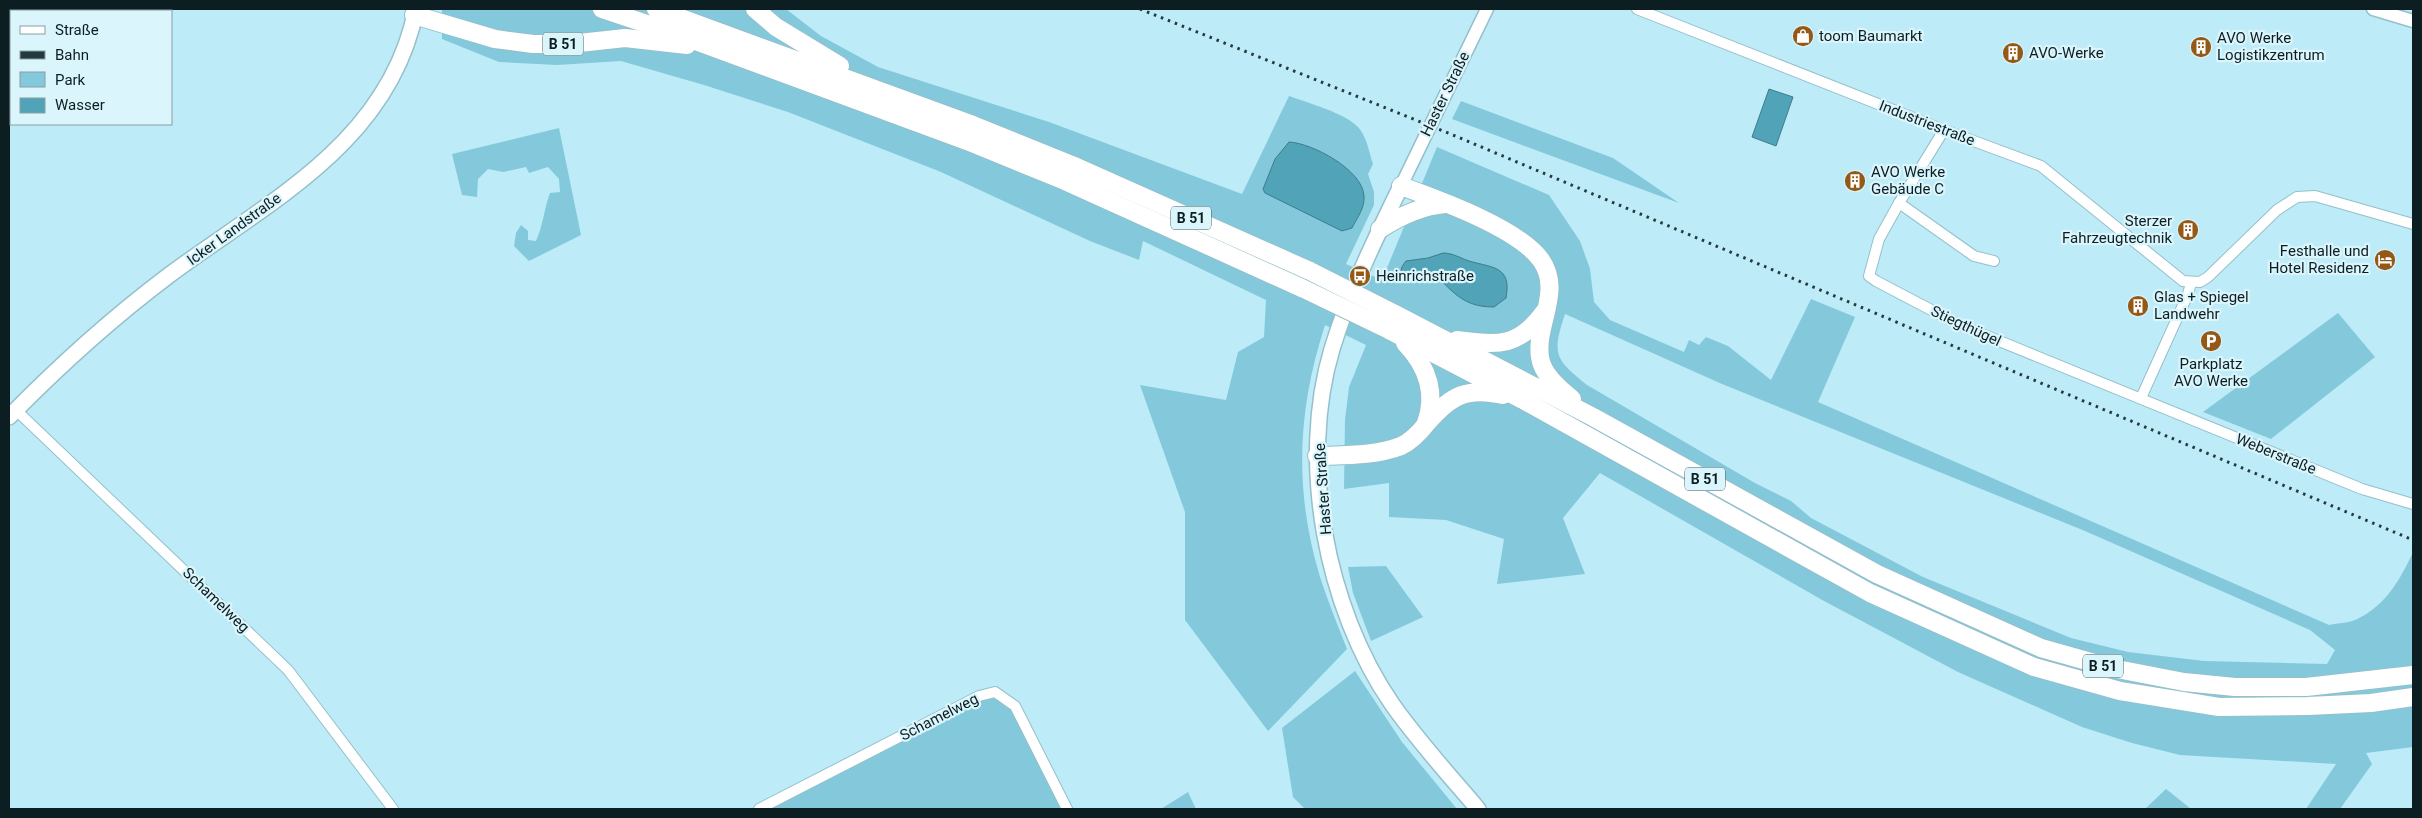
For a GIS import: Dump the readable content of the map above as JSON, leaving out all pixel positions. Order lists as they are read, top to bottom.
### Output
{
  "streets": {
    "highway": ["B 51"],
    "main road": ["Haster Straße", "Icker Landstraße"],
    "street": [
      "Industriestraße",
      "Stiegthügel",
      "Weberstraße",
      "Schamelweg"
    ]
  },
  "crossings": [
    ["B 51", "Icker Landstraße"],
    ["Industriestraße", "Stiegthügel"],
    ["Icker Landstraße", "Schamelweg"],
    ["Stiegthügel", "Weberstraße"]
  ],
  "places": {
    "shop": ["toom Baumarkt"],
    "building": [
      "AVO Werke Logistikzentrum",
      "AVO-Werke",
      "AVO Werke Gebäude C",
      "Sterzer Fahrzeugtechnik",
      "Glas + Spiegel Landwehr"
    ],
    "hotel": ["Festhalle und Hotel Residenz"],
    "bus stop": ["Heinrichstraße"],
    "parking": ["Parkplatz AVO Werke"]
  },
  "legend": [
    "Straße",
    "Bahn",
    "Park",
    "Wasser"
  ]
}
